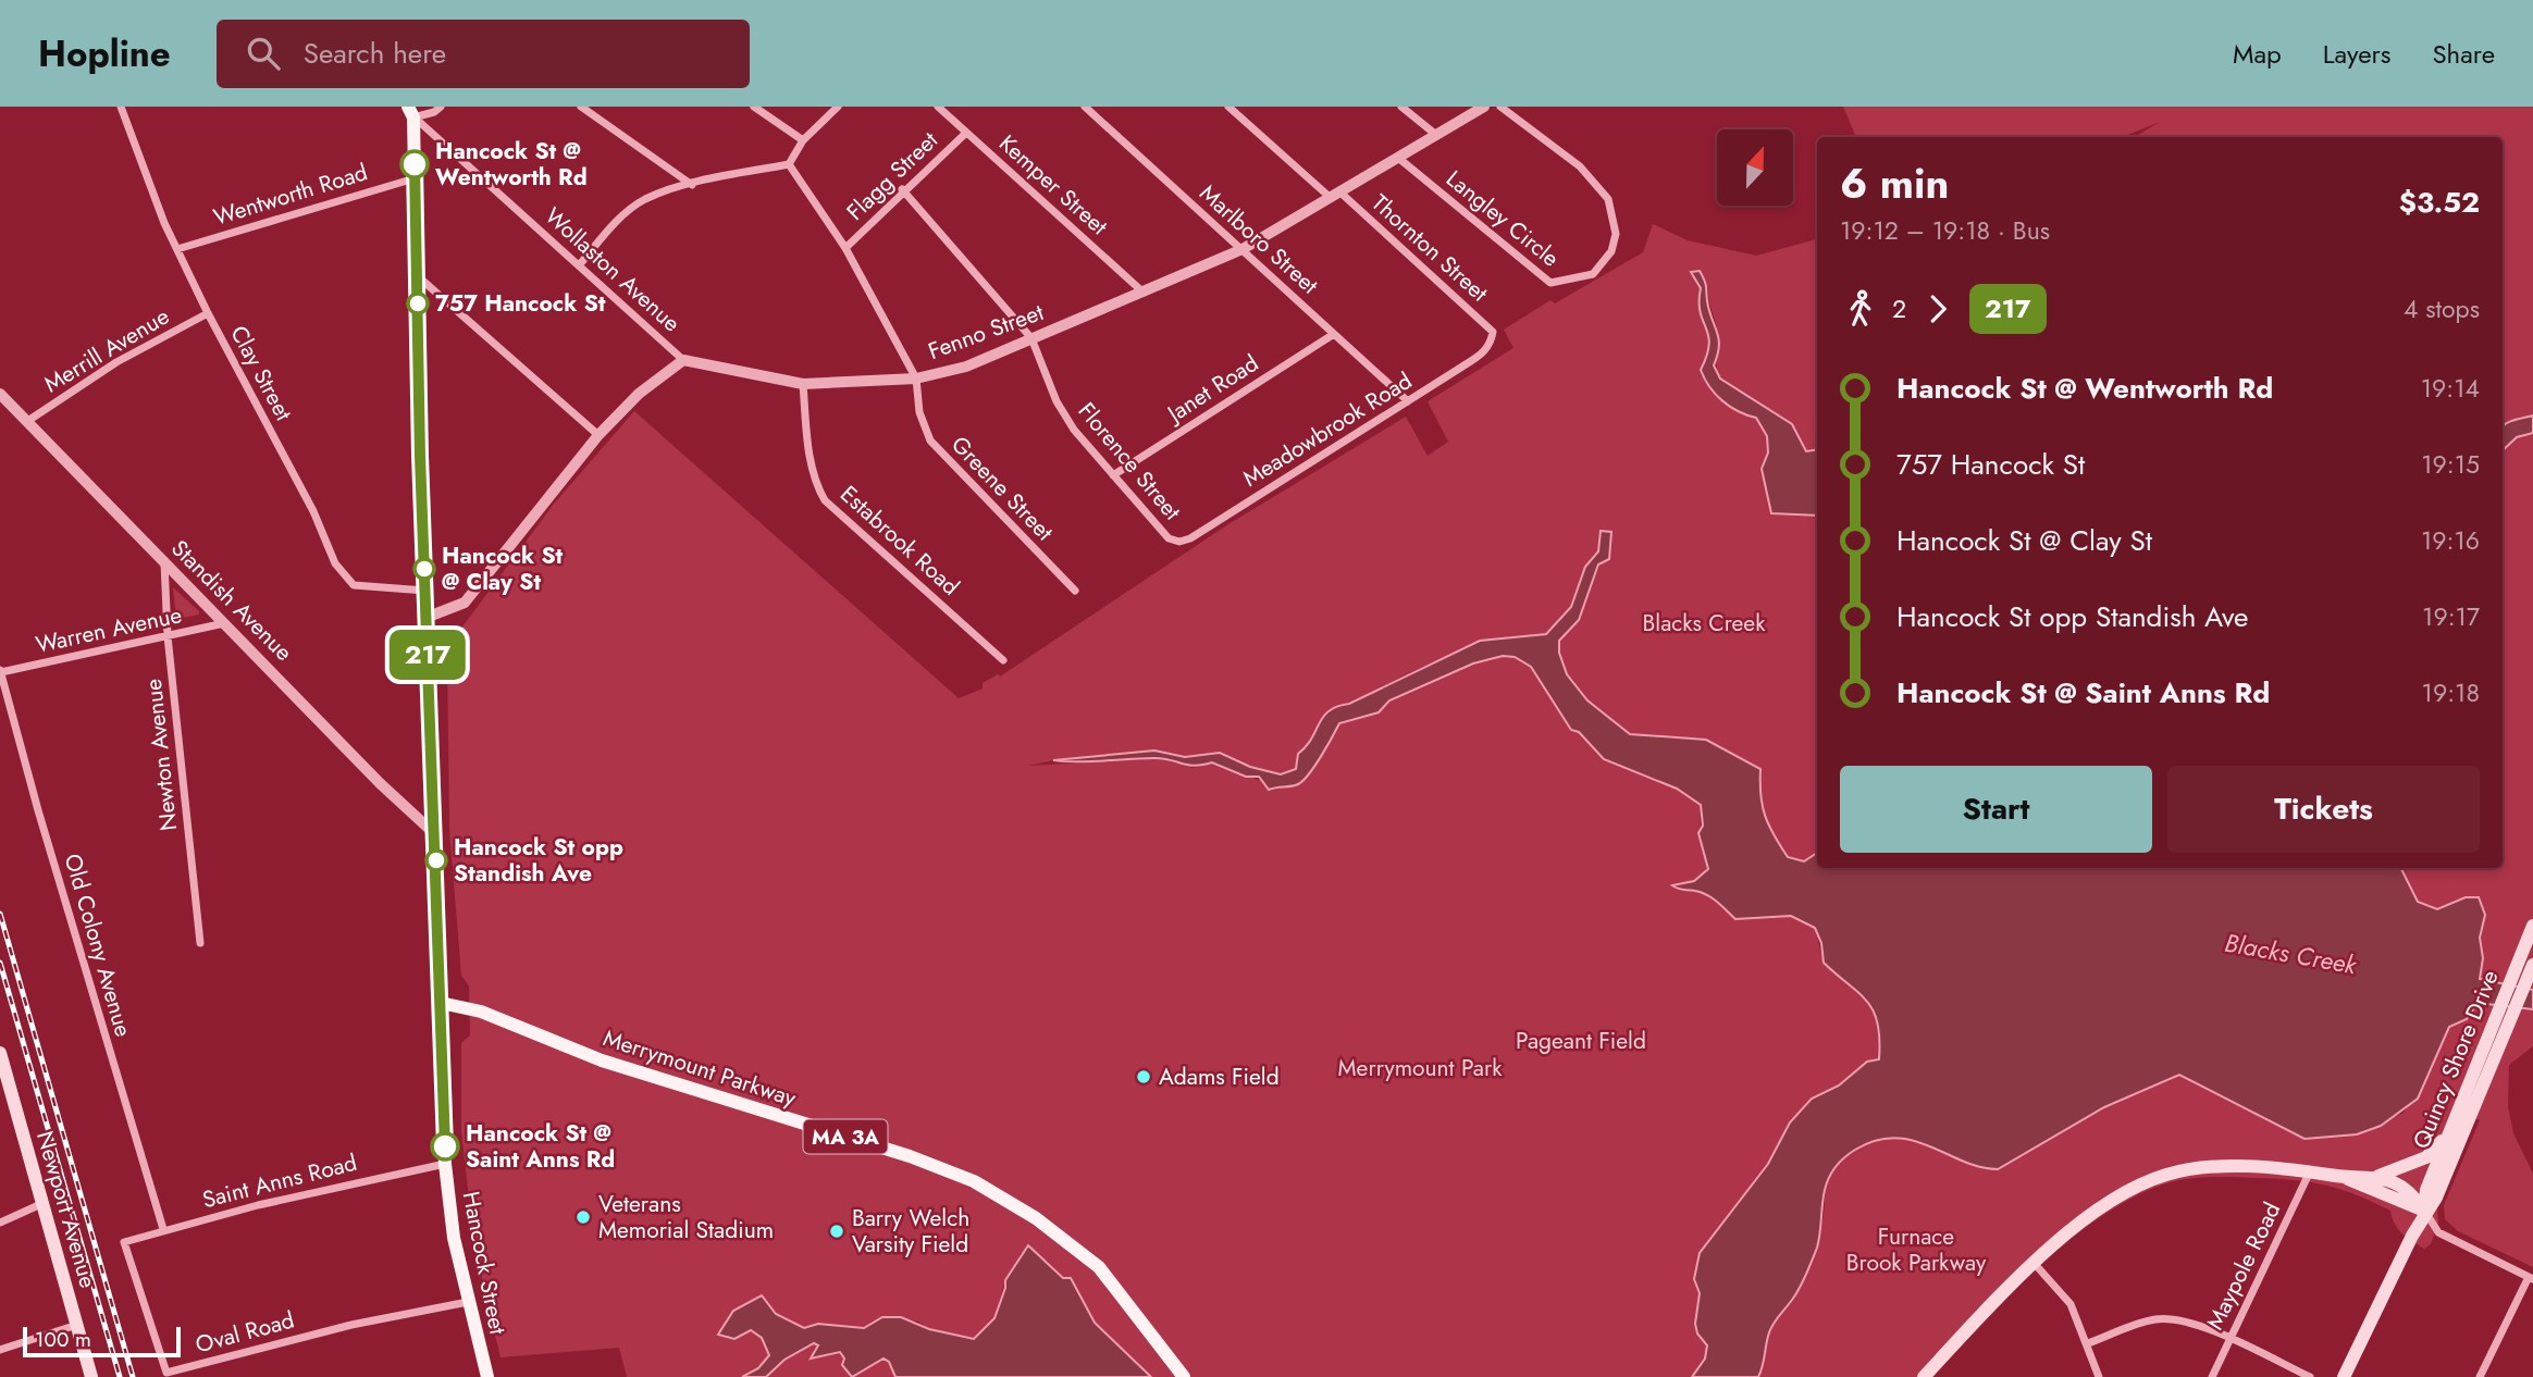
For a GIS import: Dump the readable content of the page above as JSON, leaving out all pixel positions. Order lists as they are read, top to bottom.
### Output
{
  "streets": {
    "main road": [
      "Quincy Shore Drive",
      "Merrymount Parkway",
      "MA 3A",
      "Newport Avenue",
      "Hancock Street"
    ],
    "street": [
      "Flagg Street",
      "Kemper Street",
      "Wentworth Road",
      "Langley Circle",
      "Marlboro Street",
      "Thornton Street",
      "Wollaston Avenue",
      "Fenno Street",
      "Merrill Avenue",
      "Clay Street",
      "Janet Road",
      "Meadowbrook Road",
      "Florence Street",
      "Greene Street",
      "Estabrook Road",
      "Standish Avenue",
      "Warren Avenue",
      "Newton Avenue",
      "Old Colony Avenue",
      "Saint Anns Road",
      "Maypole Road",
      "Oval Road"
    ]
  },
  "crossings": [
    ["Flagg Street", "Kemper Street"],
    ["Flagg Street", "Florence Street"],
    ["Flagg Street", "Greene Street"],
    ["Kemper Street", "Fenno Street"],
    ["Wentworth Road", "Clay Street"],
    ["Wentworth Road", "Hancock Street"],
    ["Langley Circle", "Fenno Street"],
    ["Marlboro Street", "Fenno Street"],
    ["Marlboro Street", "Janet Road"],
    ["Marlboro Street", "Meadowbrook Road"],
    ["Thornton Street", "Fenno Street"],
    ["Thornton Street", "Meadowbrook Road"],
    ["Wollaston Avenue", "Fenno Street"],
    ["Wollaston Avenue", "Hancock Street"],
    ["Fenno Street", "Florence Street"],
    ["Fenno Street", "Greene Street"],
    ["Fenno Street", "Estabrook Road"],
    ["Merrill Avenue", "Clay Street"],
    ["Merrill Avenue", "Standish Avenue"],
    ["Clay Street", "Hancock Street"],
    ["Janet Road", "Florence Street"],
    ["Meadowbrook Road", "Florence Street"],
    ["Standish Avenue", "Warren Avenue"],
    ["Standish Avenue", "Newton Avenue"],
    ["Standish Avenue", "Hancock Street"],
    ["Warren Avenue", "Newton Avenue"],
    ["Warren Avenue", "Old Colony Avenue"],
    ["Old Colony Avenue", "Saint Anns Road"],
    ["Merrymount Parkway", "Hancock Street"],
    ["Saint Anns Road", "Hancock Street"],
    ["Saint Anns Road", "Oval Road"],
    ["Hancock Street", "Oval Road"]
  ],
  "water": ["Blacks Creek"],
  "parks": [
    "Blacks Creek",
    "Pageant Field",
    "Merrymount Park",
    "Furnace Brook Parkway"
  ],
  "places": [
    "Hancock St @ Wentworth Rd",
    "757 Hancock St",
    "Hancock St @ Clay St",
    "Hancock St opp Standish Ave",
    "Adams Field",
    "Hancock St @ Saint Anns Rd",
    "Veterans Memorial Stadium",
    "Barry Welch Varsity Field"
  ],
  "lines": ["bus line 217"],
  "scale_bar": "100 m",
  "north": "top",
  "page": {
    "header": "Hopline",
    "search": "Search here",
    "nav": ["Map", "Layers", "Share"],
    "on_map": "217",
    "heading": ["6 min", "19:12 – 19:18 · Bus", "$3.52"],
    "legs": ["2", "217", "4 stops"],
    "list": [
      {
        "name": "Hancock St @ Wentworth Rd",
        "value": "19:14"
      },
      {
        "name": "757 Hancock St",
        "value": "19:15"
      },
      {
        "name": "Hancock St @ Clay St",
        "value": "19:16"
      },
      {
        "name": "Hancock St opp Standish Ave",
        "value": "19:17"
      },
      {
        "name": "Hancock St @ Saint Anns Rd",
        "value": "19:18"
      }
    ],
    "buttons": ["Start", "Tickets"],
    "scale": "100 m"
  }
}
